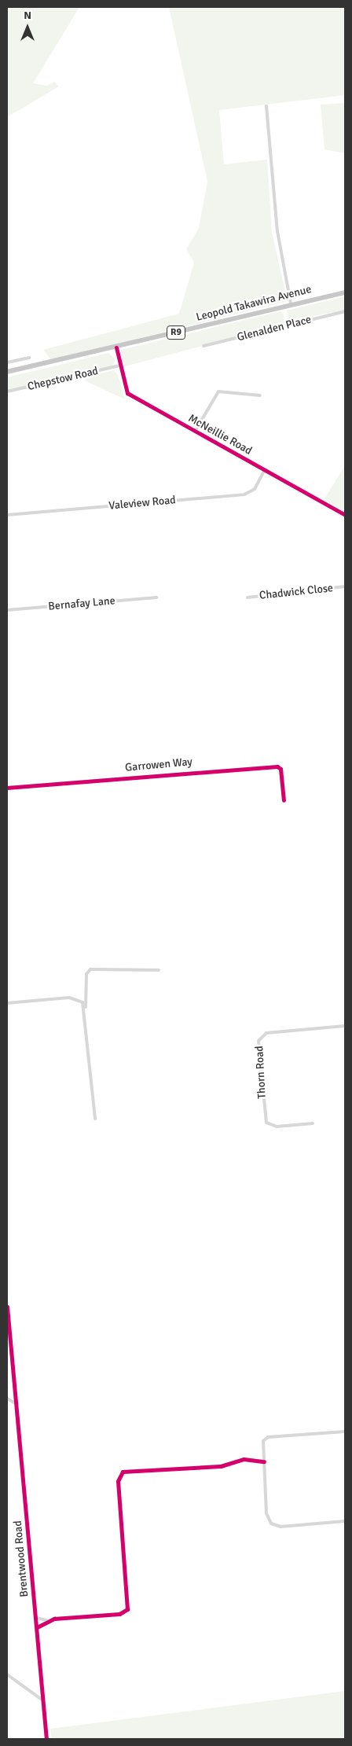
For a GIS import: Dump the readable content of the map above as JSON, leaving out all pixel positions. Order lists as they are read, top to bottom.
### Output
{
  "streets": {
    "highway": ["Leopold Takawira Avenue", "R9"],
    "street": [
      "Glenalden Place",
      "Chepstow Road",
      "McNeillie Road",
      "Valeview Road",
      "Chadwick Close",
      "Bernafay Lane",
      "Garrowen Way",
      "Thorn Road",
      "Brentwood Road"
    ]
  },
  "crossings": [
    ["Leopold Takawira Avenue", "McNeillie Road"],
    ["Chepstow Road", "McNeillie Road"],
    ["McNeillie Road", "Valeview Road"]
  ],
  "north": "top"
}
